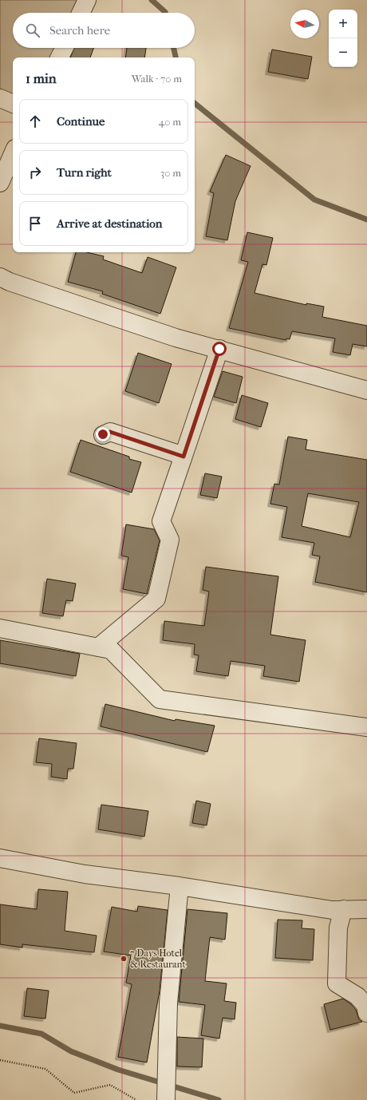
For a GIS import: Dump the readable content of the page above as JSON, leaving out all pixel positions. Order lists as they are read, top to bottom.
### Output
{
  "places": ["7 Days Hotel & Restaurant"],
  "north": "left",
  "page": {
    "map_buttons": ["+", "−"],
    "search": "Search here",
    "heading": ["1 min", "Walk · 70 m"],
    "list": [
      ["Continue", "40 m"],
      ["Turn right", "30 m"],
      "Arrive at destination"
    ]
  }
}
